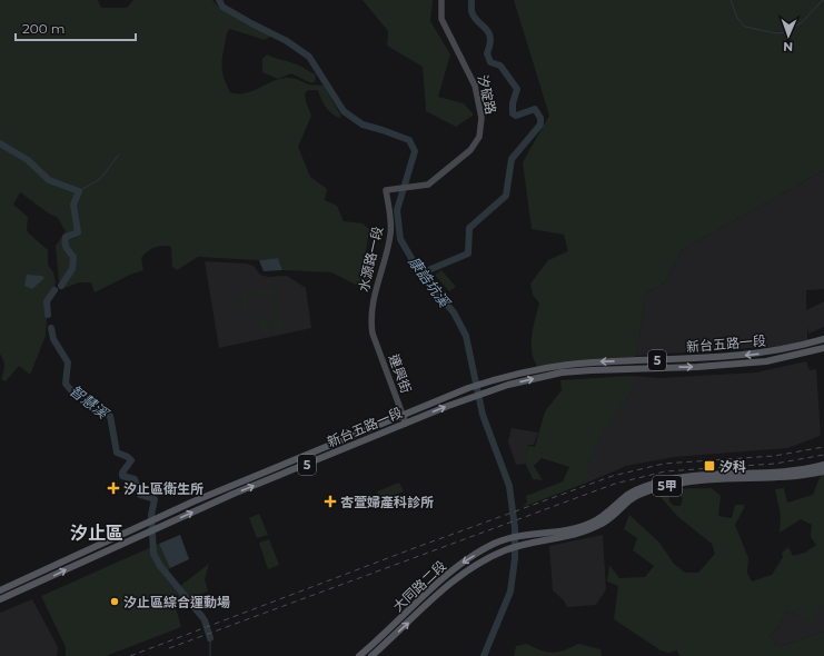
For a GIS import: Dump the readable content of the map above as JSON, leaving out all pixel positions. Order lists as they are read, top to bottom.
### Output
{
  "streets": {
    "main road": [
      "新台五路一段",
      "5",
      "5甲",
      "大同路二段"
    ],
    "street": ["汐碇路", "水源路一段", "連興街"]
  },
  "crossings": [
    ["汐碇路", "水源路一段"],
    ["水源路一段", "連興街"],
    ["新台五路一段", "連興街"]
  ],
  "districts": ["汐止區"],
  "water": ["康誥坑溪", "智慧溪"],
  "places": {
    "transit": ["汐科"],
    "health": ["汐止區衛生所", "杏萱婦產科診所"],
    "other": ["汐止區綜合運動場"]
  },
  "scale_bar": "200 m",
  "north": "bottom"
}
